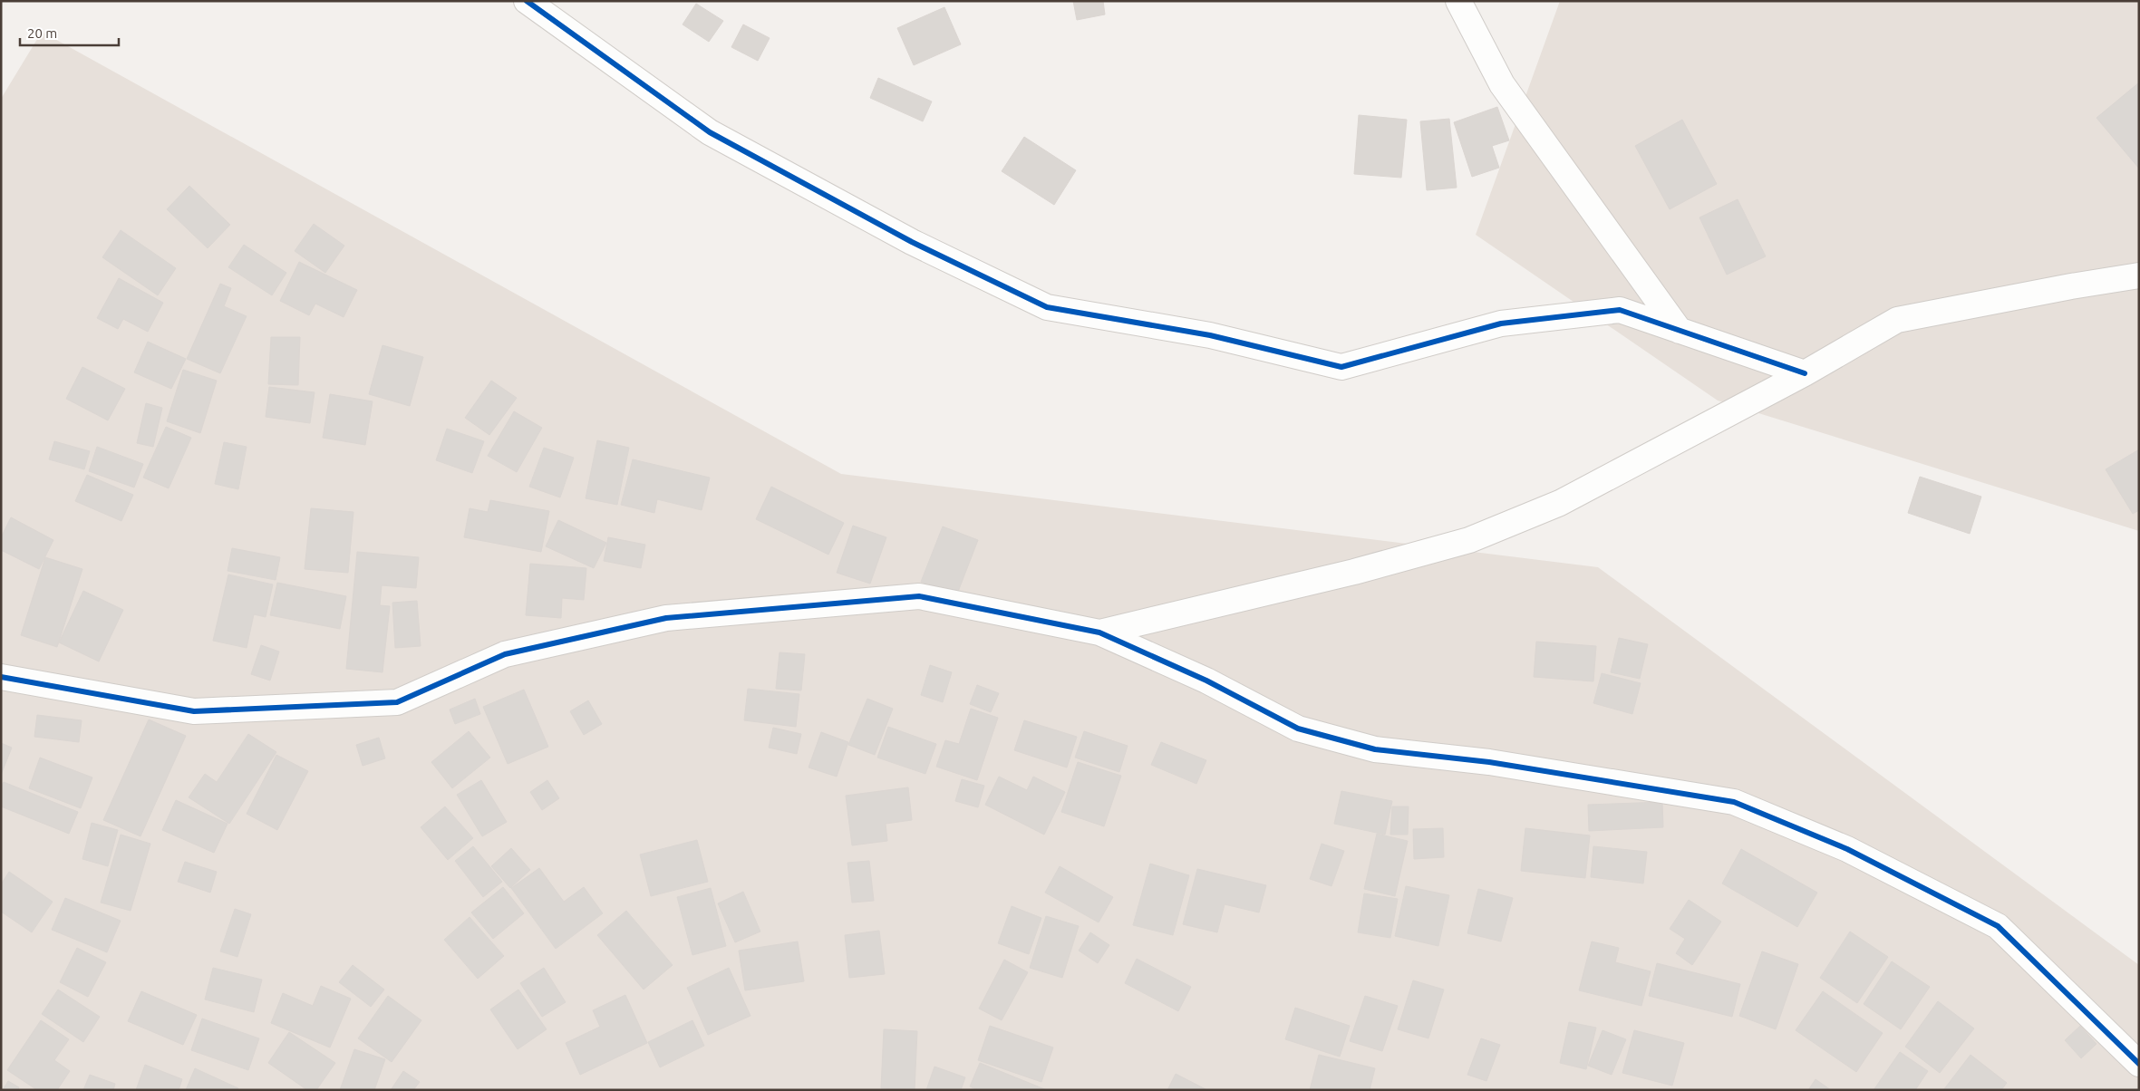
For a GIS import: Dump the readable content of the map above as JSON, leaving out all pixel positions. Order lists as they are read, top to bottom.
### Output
{
  "scale_bar": "20 m"
}
